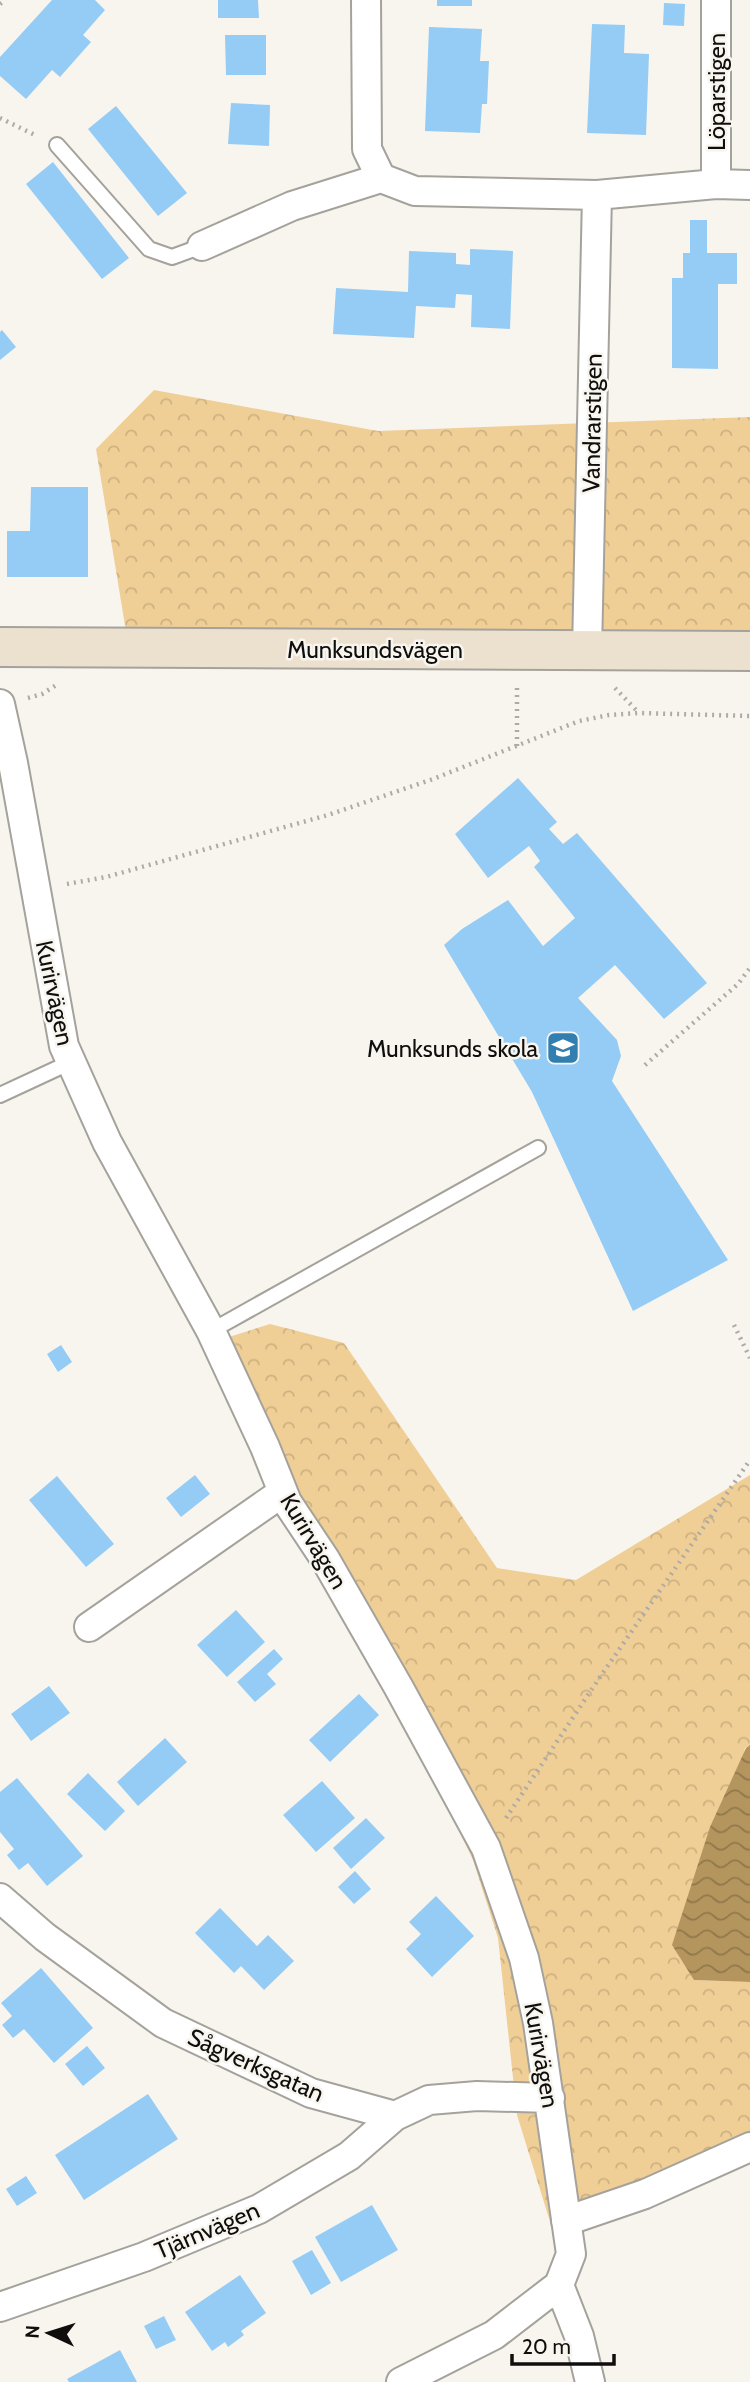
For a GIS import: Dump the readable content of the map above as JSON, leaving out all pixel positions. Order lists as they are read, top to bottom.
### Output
{
  "streets": {
    "street": [
      "Löparstigen",
      "Vandrarstigen",
      "Munksundsvägen",
      "Kurirvägen",
      "Sågverksgatan",
      "Tjärnvägen"
    ]
  },
  "crossings": [
    ["Vandrarstigen", "Munksundsvägen"],
    ["Sågverksgatan", "Tjärnvägen"]
  ],
  "places": {
    "school or university": ["Munksunds skola"]
  },
  "scale_bar": "20 m",
  "north": "left"
}
